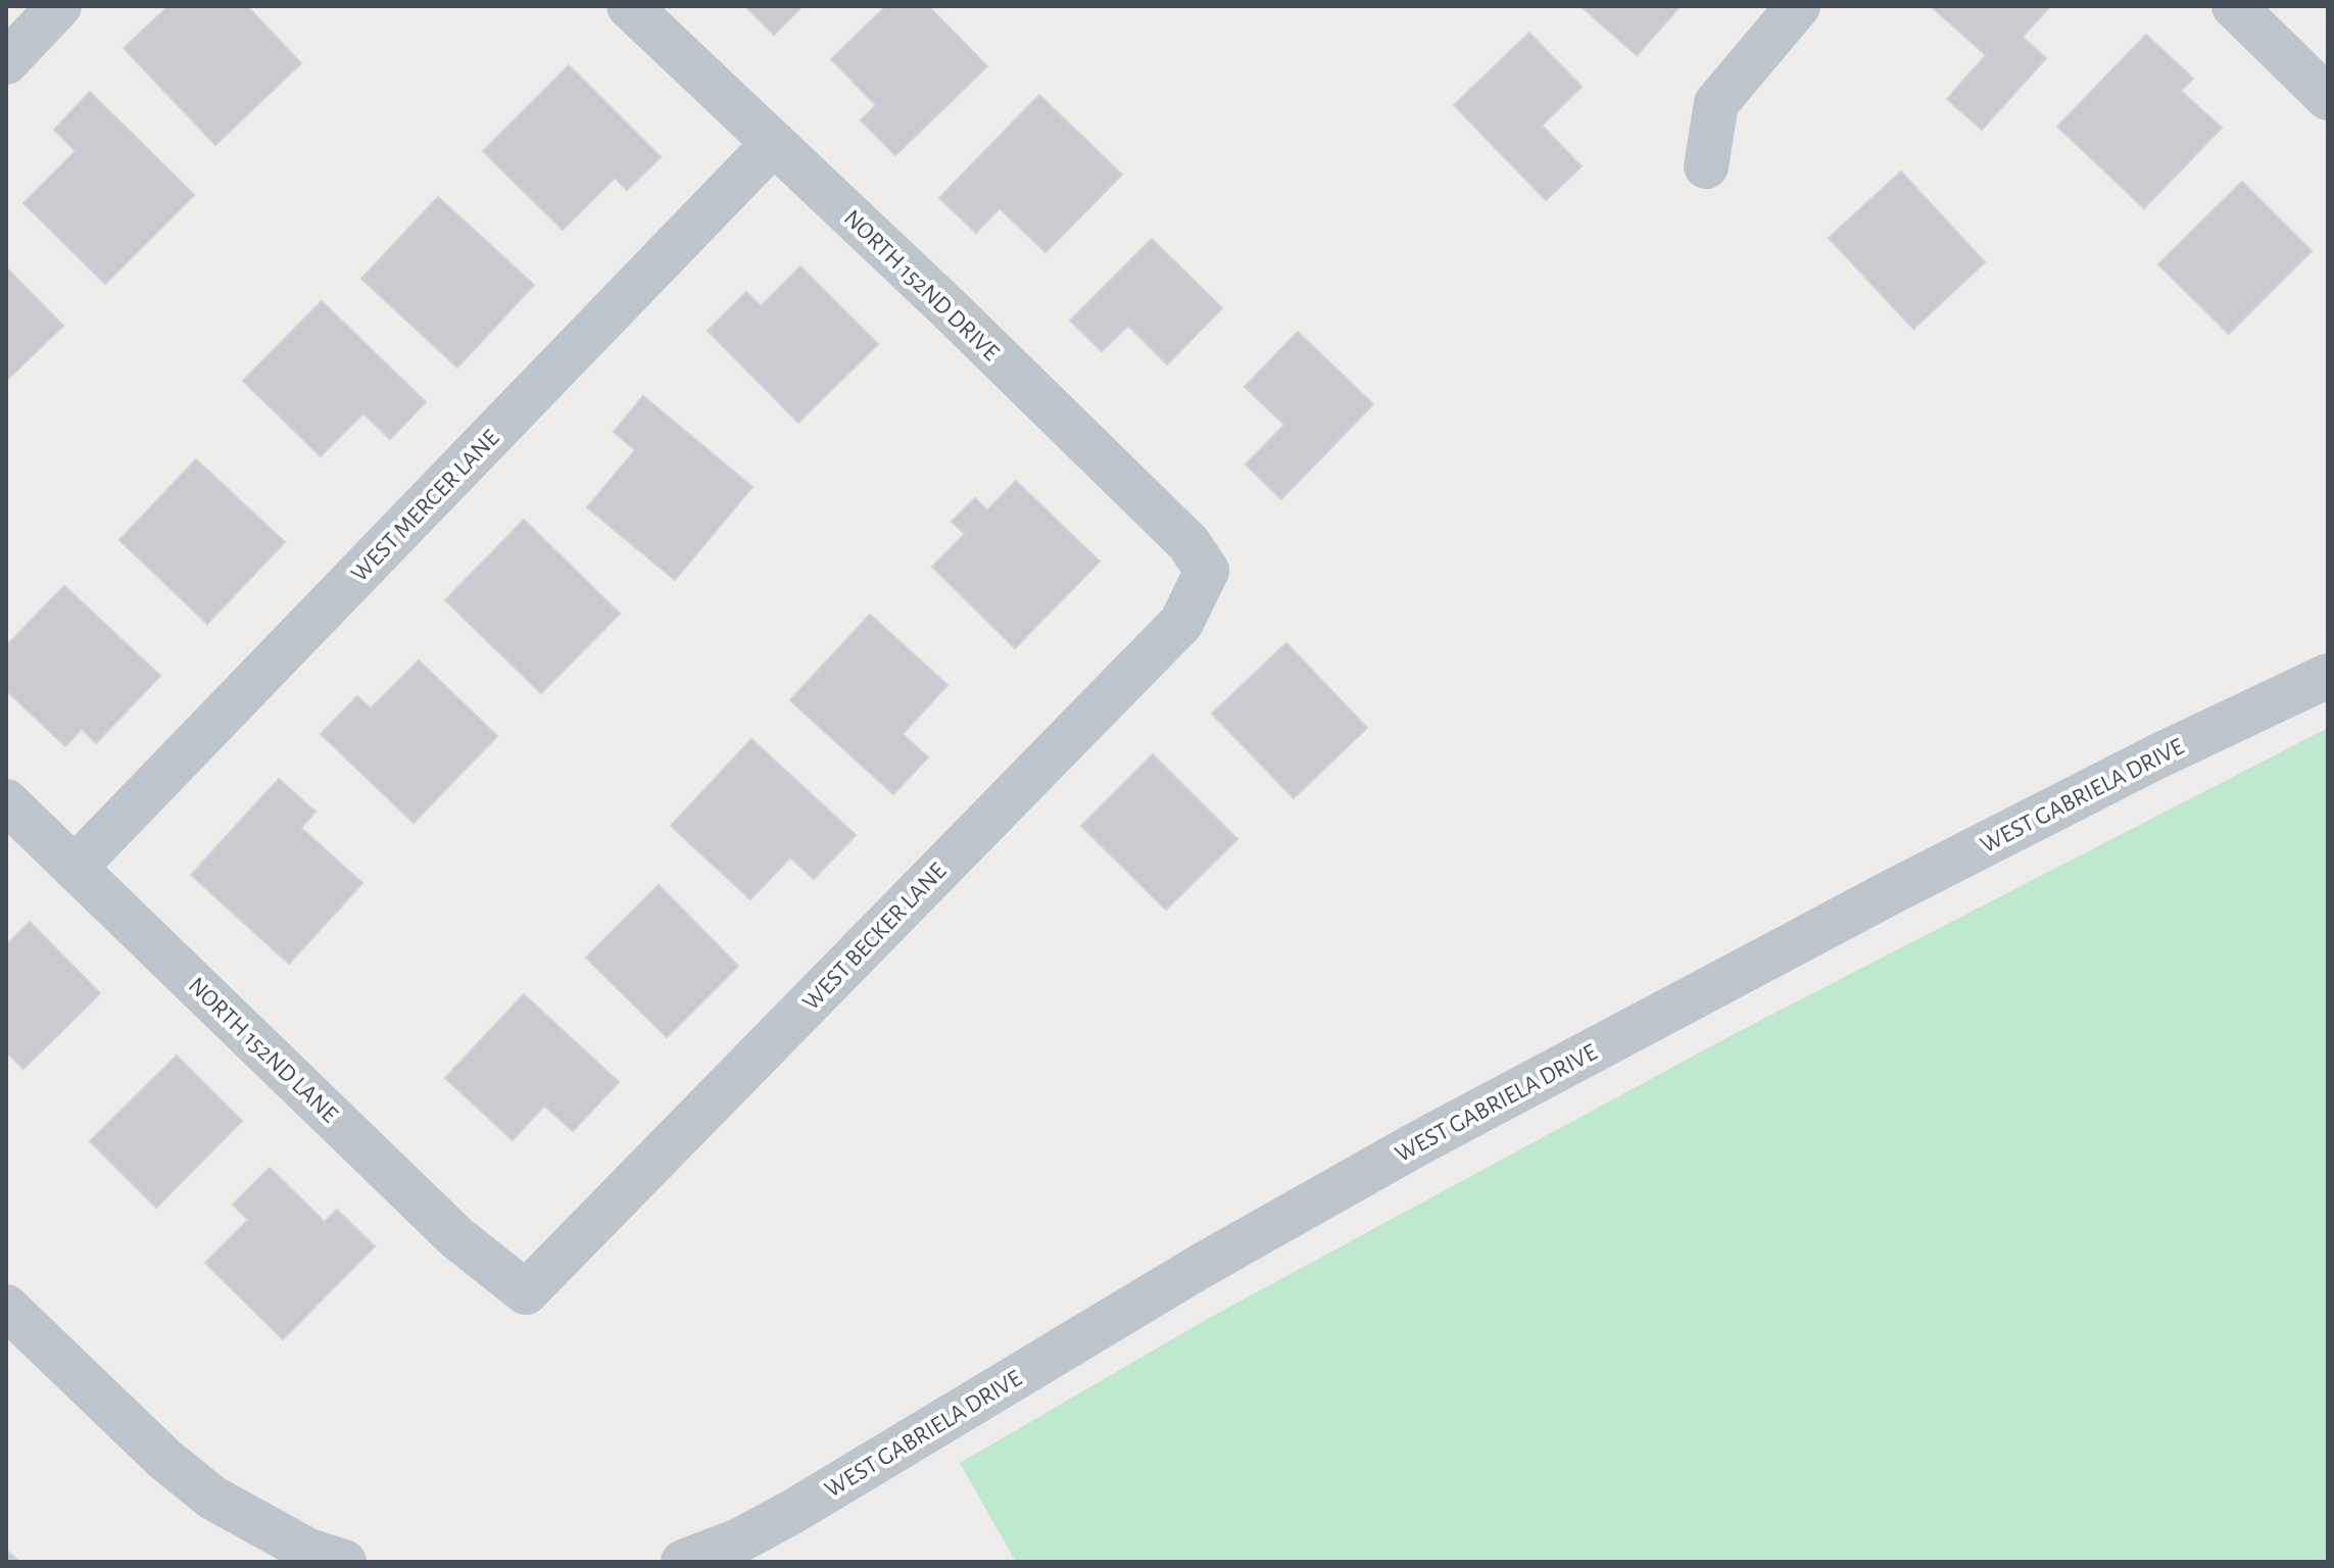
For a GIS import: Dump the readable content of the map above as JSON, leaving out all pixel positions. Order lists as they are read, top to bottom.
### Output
{
  "streets": {
    "street": [
      "NORTH 152ND DRIVE",
      "WEST MERCER LANE",
      "WEST GABRIELA DRIVE",
      "WEST BECKER LANE",
      "NORTH 152ND LANE"
    ]
  },
  "crossings": [
    ["NORTH 152ND DRIVE", "WEST MERCER LANE"],
    ["NORTH 152ND DRIVE", "WEST BECKER LANE"],
    ["WEST MERCER LANE", "NORTH 152ND LANE"],
    ["WEST BECKER LANE", "NORTH 152ND LANE"]
  ]
}
